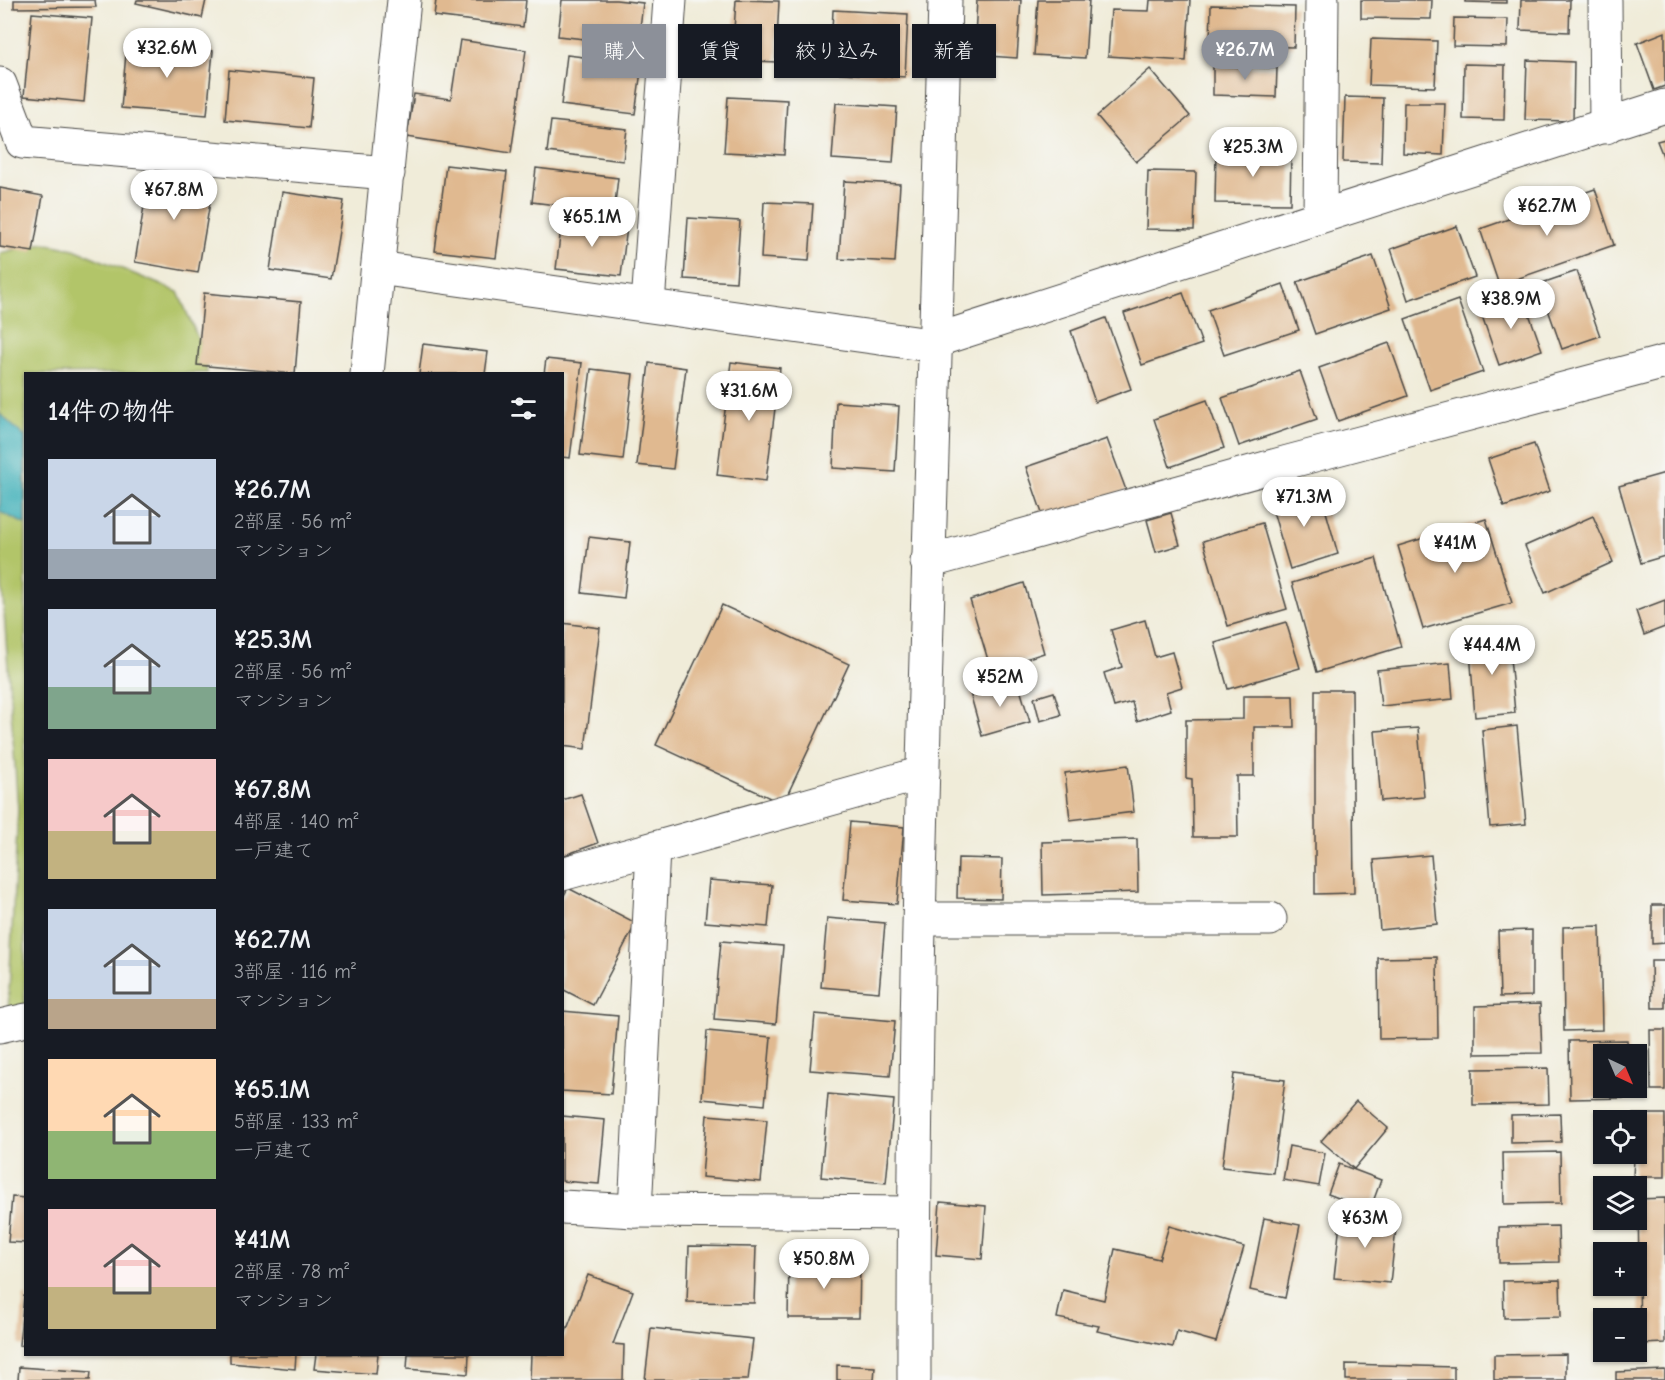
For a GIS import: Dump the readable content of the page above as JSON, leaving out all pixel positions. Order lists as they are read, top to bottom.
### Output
{
  "north": "bottom right",
  "page": {
    "chip": [
      "購入",
      "賃貸",
      "絞り込み",
      "新着"
    ],
    "price": [
      "¥32.6M",
      "¥26.7M",
      "¥25.3M",
      "¥67.8M",
      "¥62.7M",
      "¥65.1M",
      "¥38.9M",
      "¥31.6M",
      "¥71.3M",
      "¥41M",
      "¥44.4M",
      "¥52M",
      "¥63M",
      "¥50.8M"
    ],
    "heading": "14件の物件",
    "list": [
      {
        "name": "¥26.7M",
        "note": "2部屋 · 56 m² · マンション"
      },
      {
        "name": "¥25.3M",
        "note": "2部屋 · 56 m² · マンション"
      },
      {
        "name": "¥67.8M",
        "note": "4部屋 · 140 m² · 一戸建て"
      },
      {
        "name": "¥62.7M",
        "note": "3部屋 · 116 m² · マンション"
      },
      {
        "name": "¥65.1M",
        "note": "5部屋 · 133 m² · 一戸建て"
      },
      {
        "name": "¥41M",
        "note": "2部屋 · 78 m² · マンション"
      }
    ],
    "map_buttons": ["+", "−"]
  }
}
